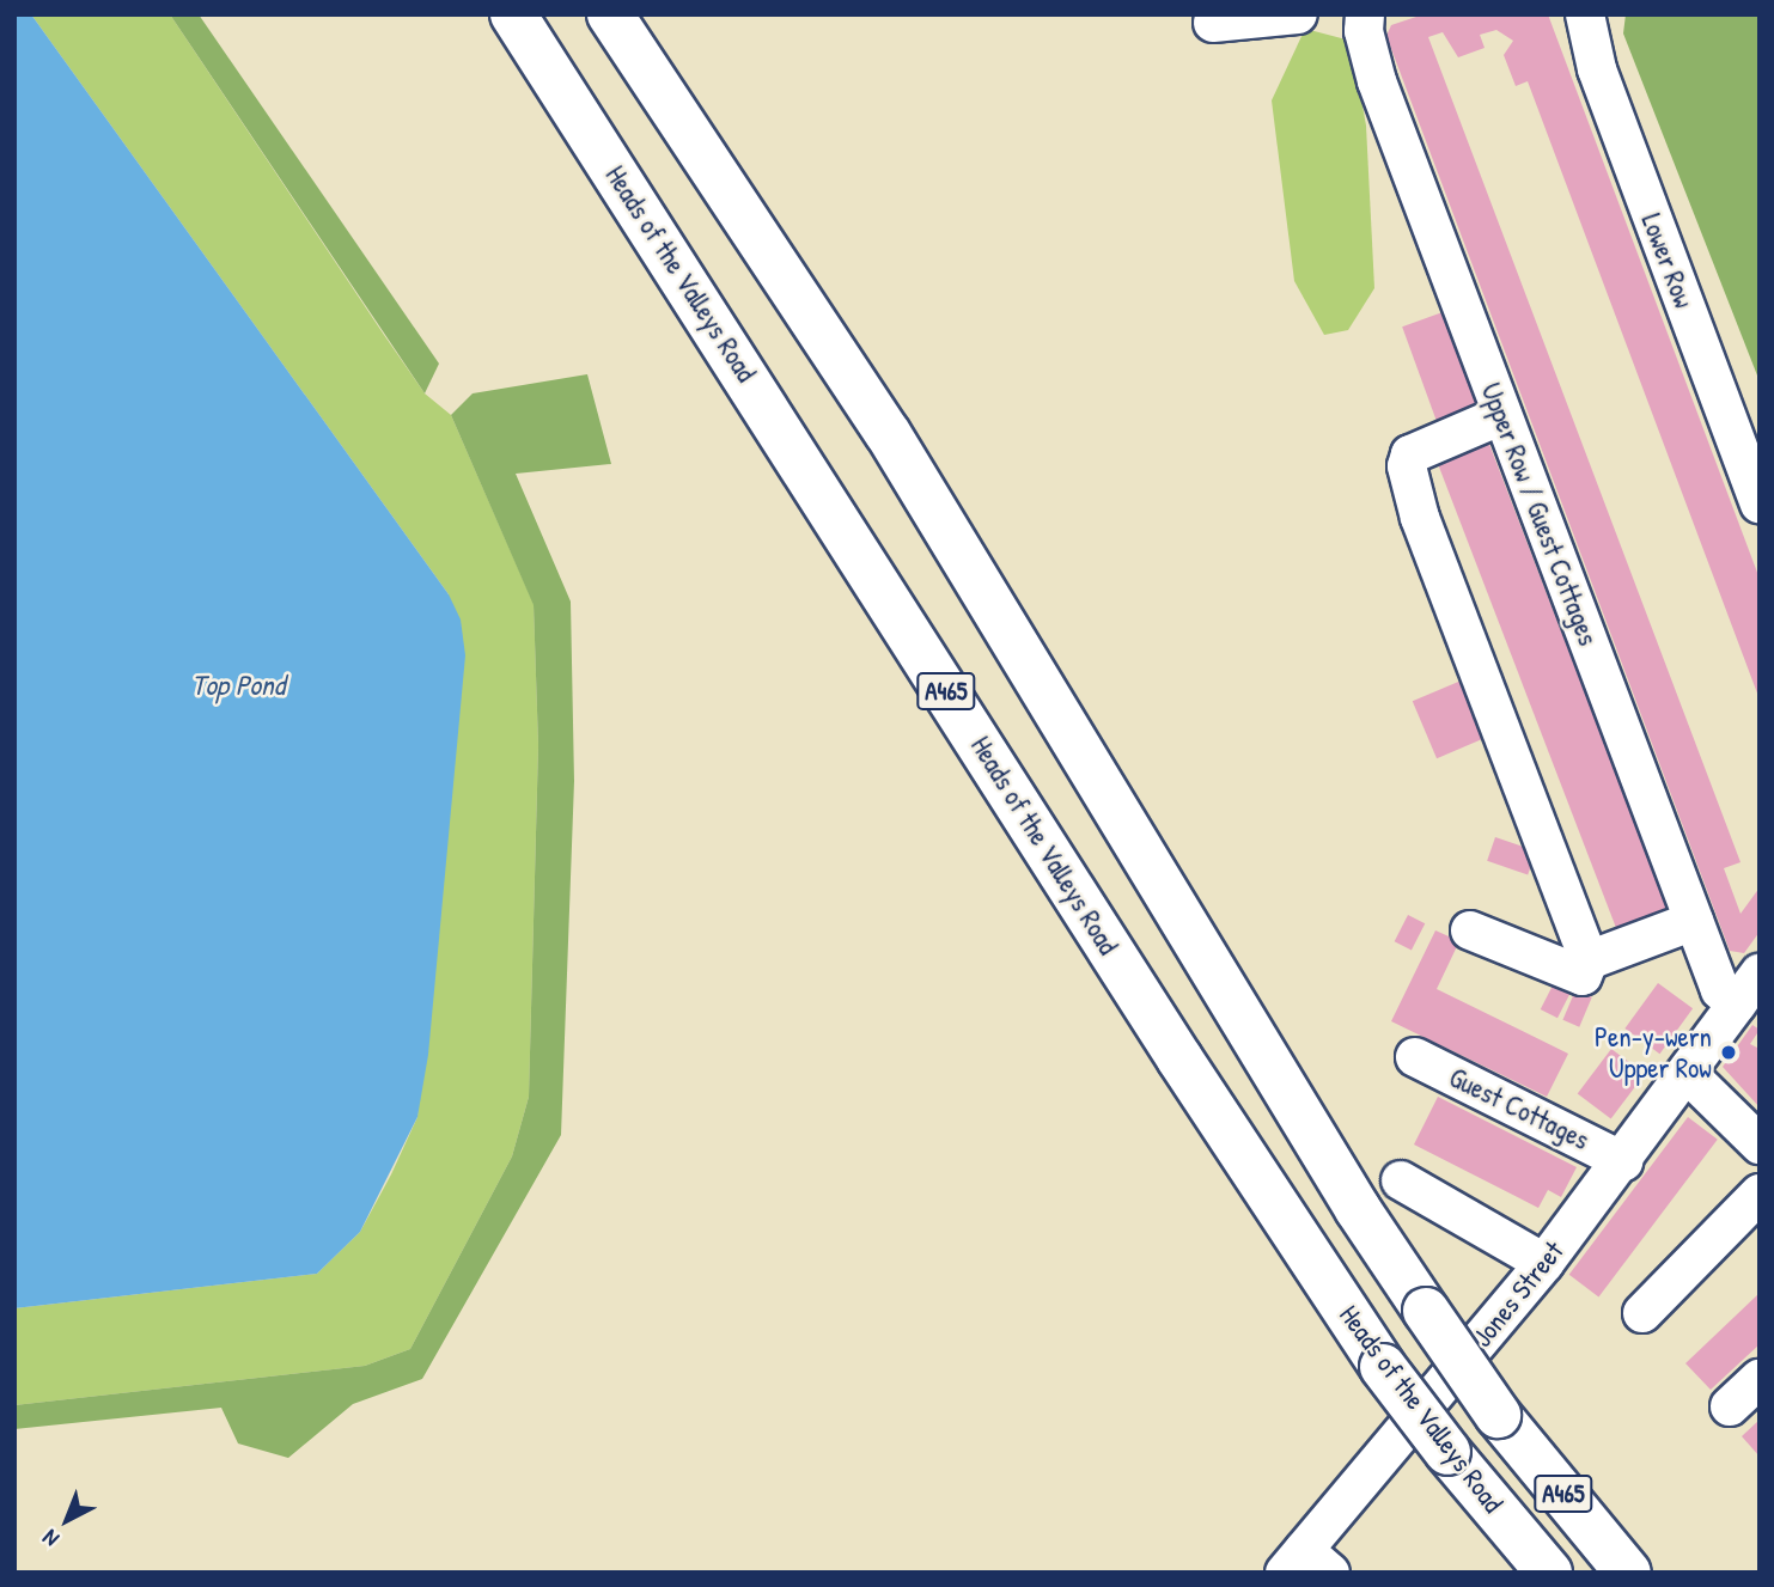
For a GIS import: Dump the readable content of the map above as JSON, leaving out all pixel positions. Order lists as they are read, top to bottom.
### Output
{
  "streets": {
    "highway": ["Heads of the Valleys Road", "A465"],
    "street": [
      "Lower Row",
      "Upper Row / Guest Cottages",
      "Guest Cottages",
      "Jones Street"
    ]
  },
  "crossings": [
    ["Upper Row / Guest Cottages", "Jones Street"],
    ["Guest Cottages", "Jones Street"]
  ],
  "water": ["Top Pond"],
  "places": ["Pen-y-wern Upper Row"],
  "north": "bottom left"
}
